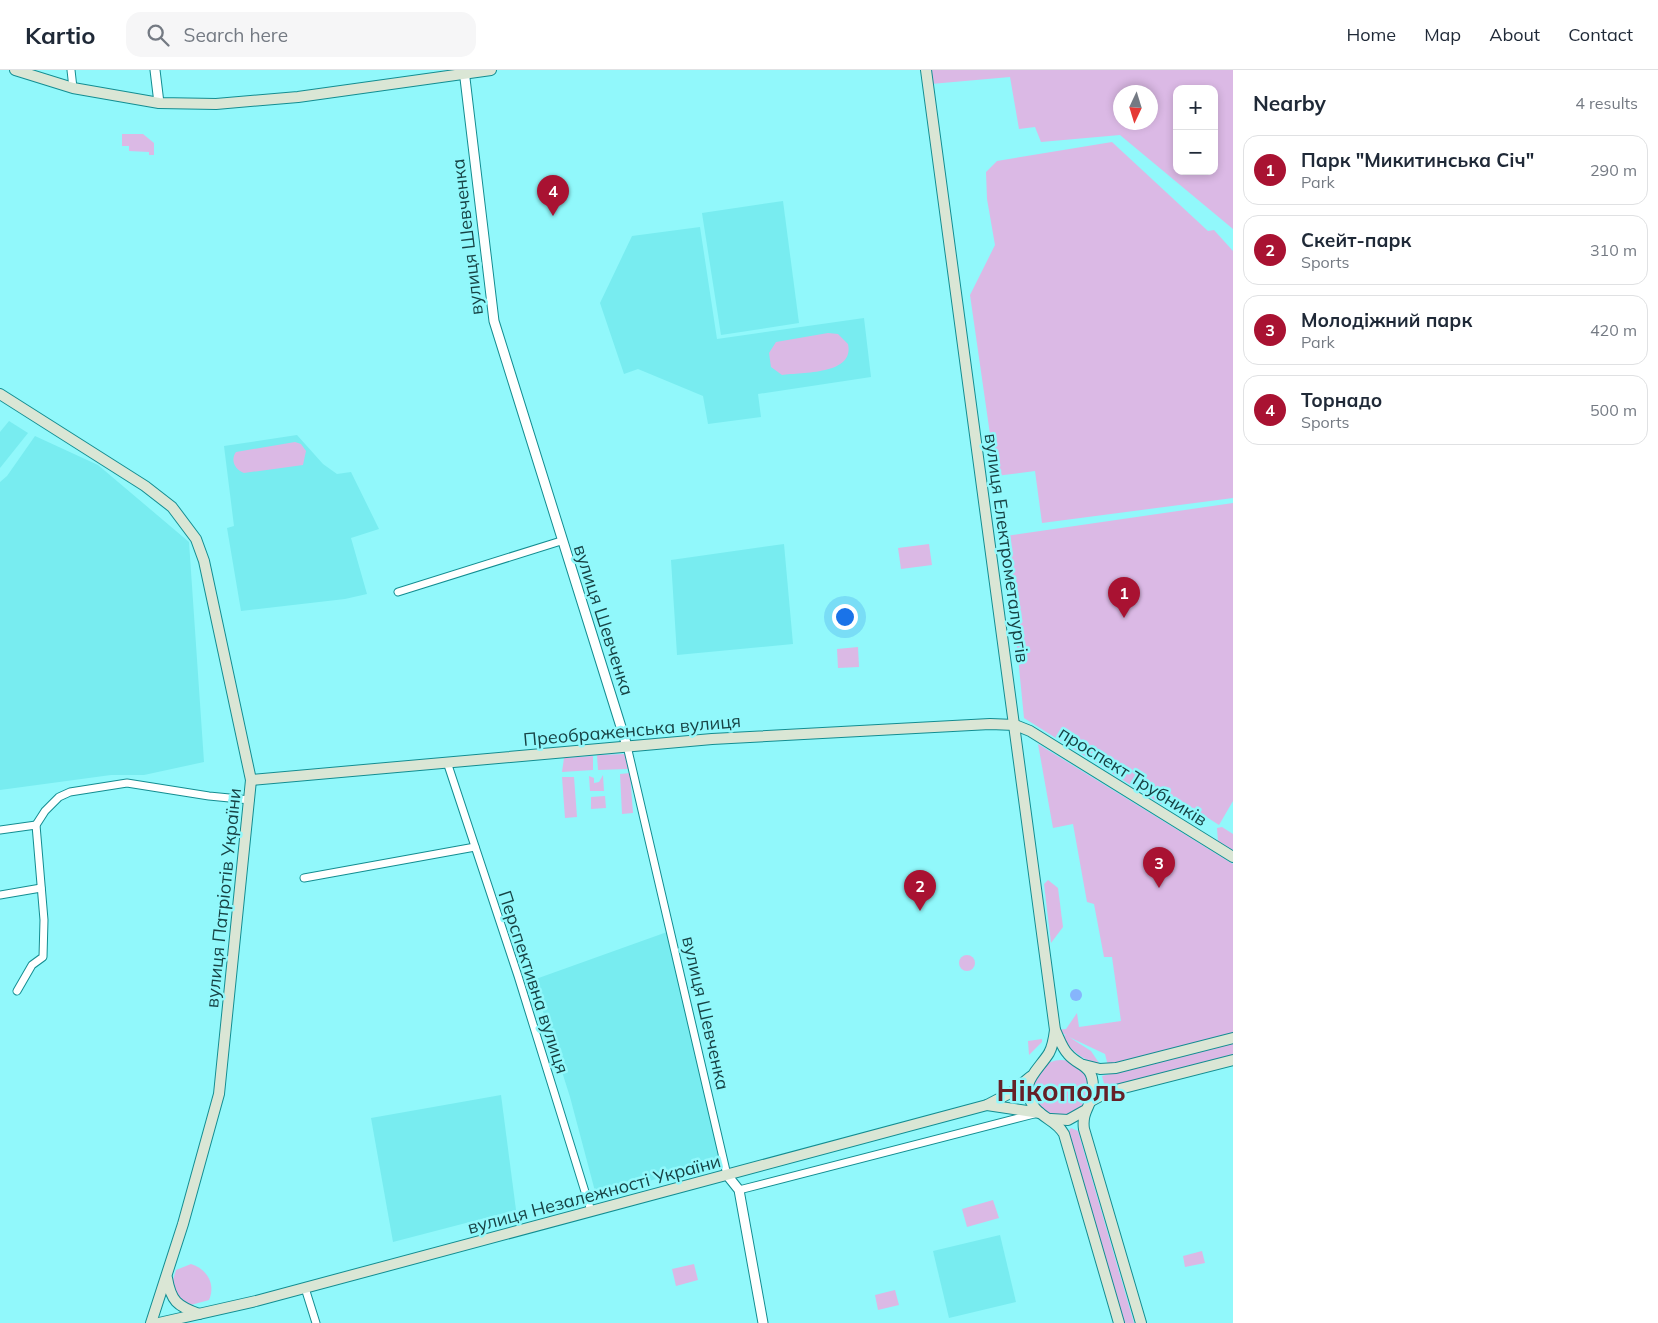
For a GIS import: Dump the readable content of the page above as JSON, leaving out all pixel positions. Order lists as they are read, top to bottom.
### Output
{
  "streets": {
    "main road": [
      "вулиця Електрометалургів",
      "Преображенська вулиця",
      "проспект Трубників",
      "вулиця Патріотів України",
      "вулиця Незалежності України"
    ],
    "street": ["вулиця Шевченка", "Перспективна вулиця"]
  },
  "crossings": [
    ["вулиця Шевченка", "Преображенська вулиця"],
    ["вулиця Шевченка", "вулиця Незалежності України"],
    ["вулиця Електрометалургів", "Преображенська вулиця"],
    ["вулиця Електрометалургів", "проспект Трубників"],
    ["вулиця Електрометалургів", "вулиця Незалежності України"],
    ["Преображенська вулиця", "проспект Трубників"],
    ["Преображенська вулиця", "вулиця Патріотів України"],
    ["Преображенська вулиця", "Перспективна вулиця"],
    ["Перспективна вулиця", "вулиця Незалежності України"]
  ],
  "districts": ["Нікополь"],
  "north": "bottom",
  "page": {
    "header": "Kartio",
    "search": "Search here",
    "nav": [
      "Home",
      "Map",
      "About",
      "Contact"
    ],
    "heading": ["Nearby", "4 results"],
    "map_buttons": ["+", "−"],
    "list": [
      {
        "mark": "1",
        "name": "Парк \"Микитинська Січ\"",
        "note": "Park",
        "value": "290 m"
      },
      {
        "mark": "2",
        "name": "Скейт-парк",
        "note": "Sports",
        "value": "310 m"
      },
      {
        "mark": "3",
        "name": "Молодіжний парк",
        "note": "Park",
        "value": "420 m"
      },
      {
        "mark": "4",
        "name": "Торнадо",
        "note": "Sports",
        "value": "500 m"
      }
    ],
    "pins": [
      "4",
      "1",
      "3",
      "2"
    ]
  }
}
